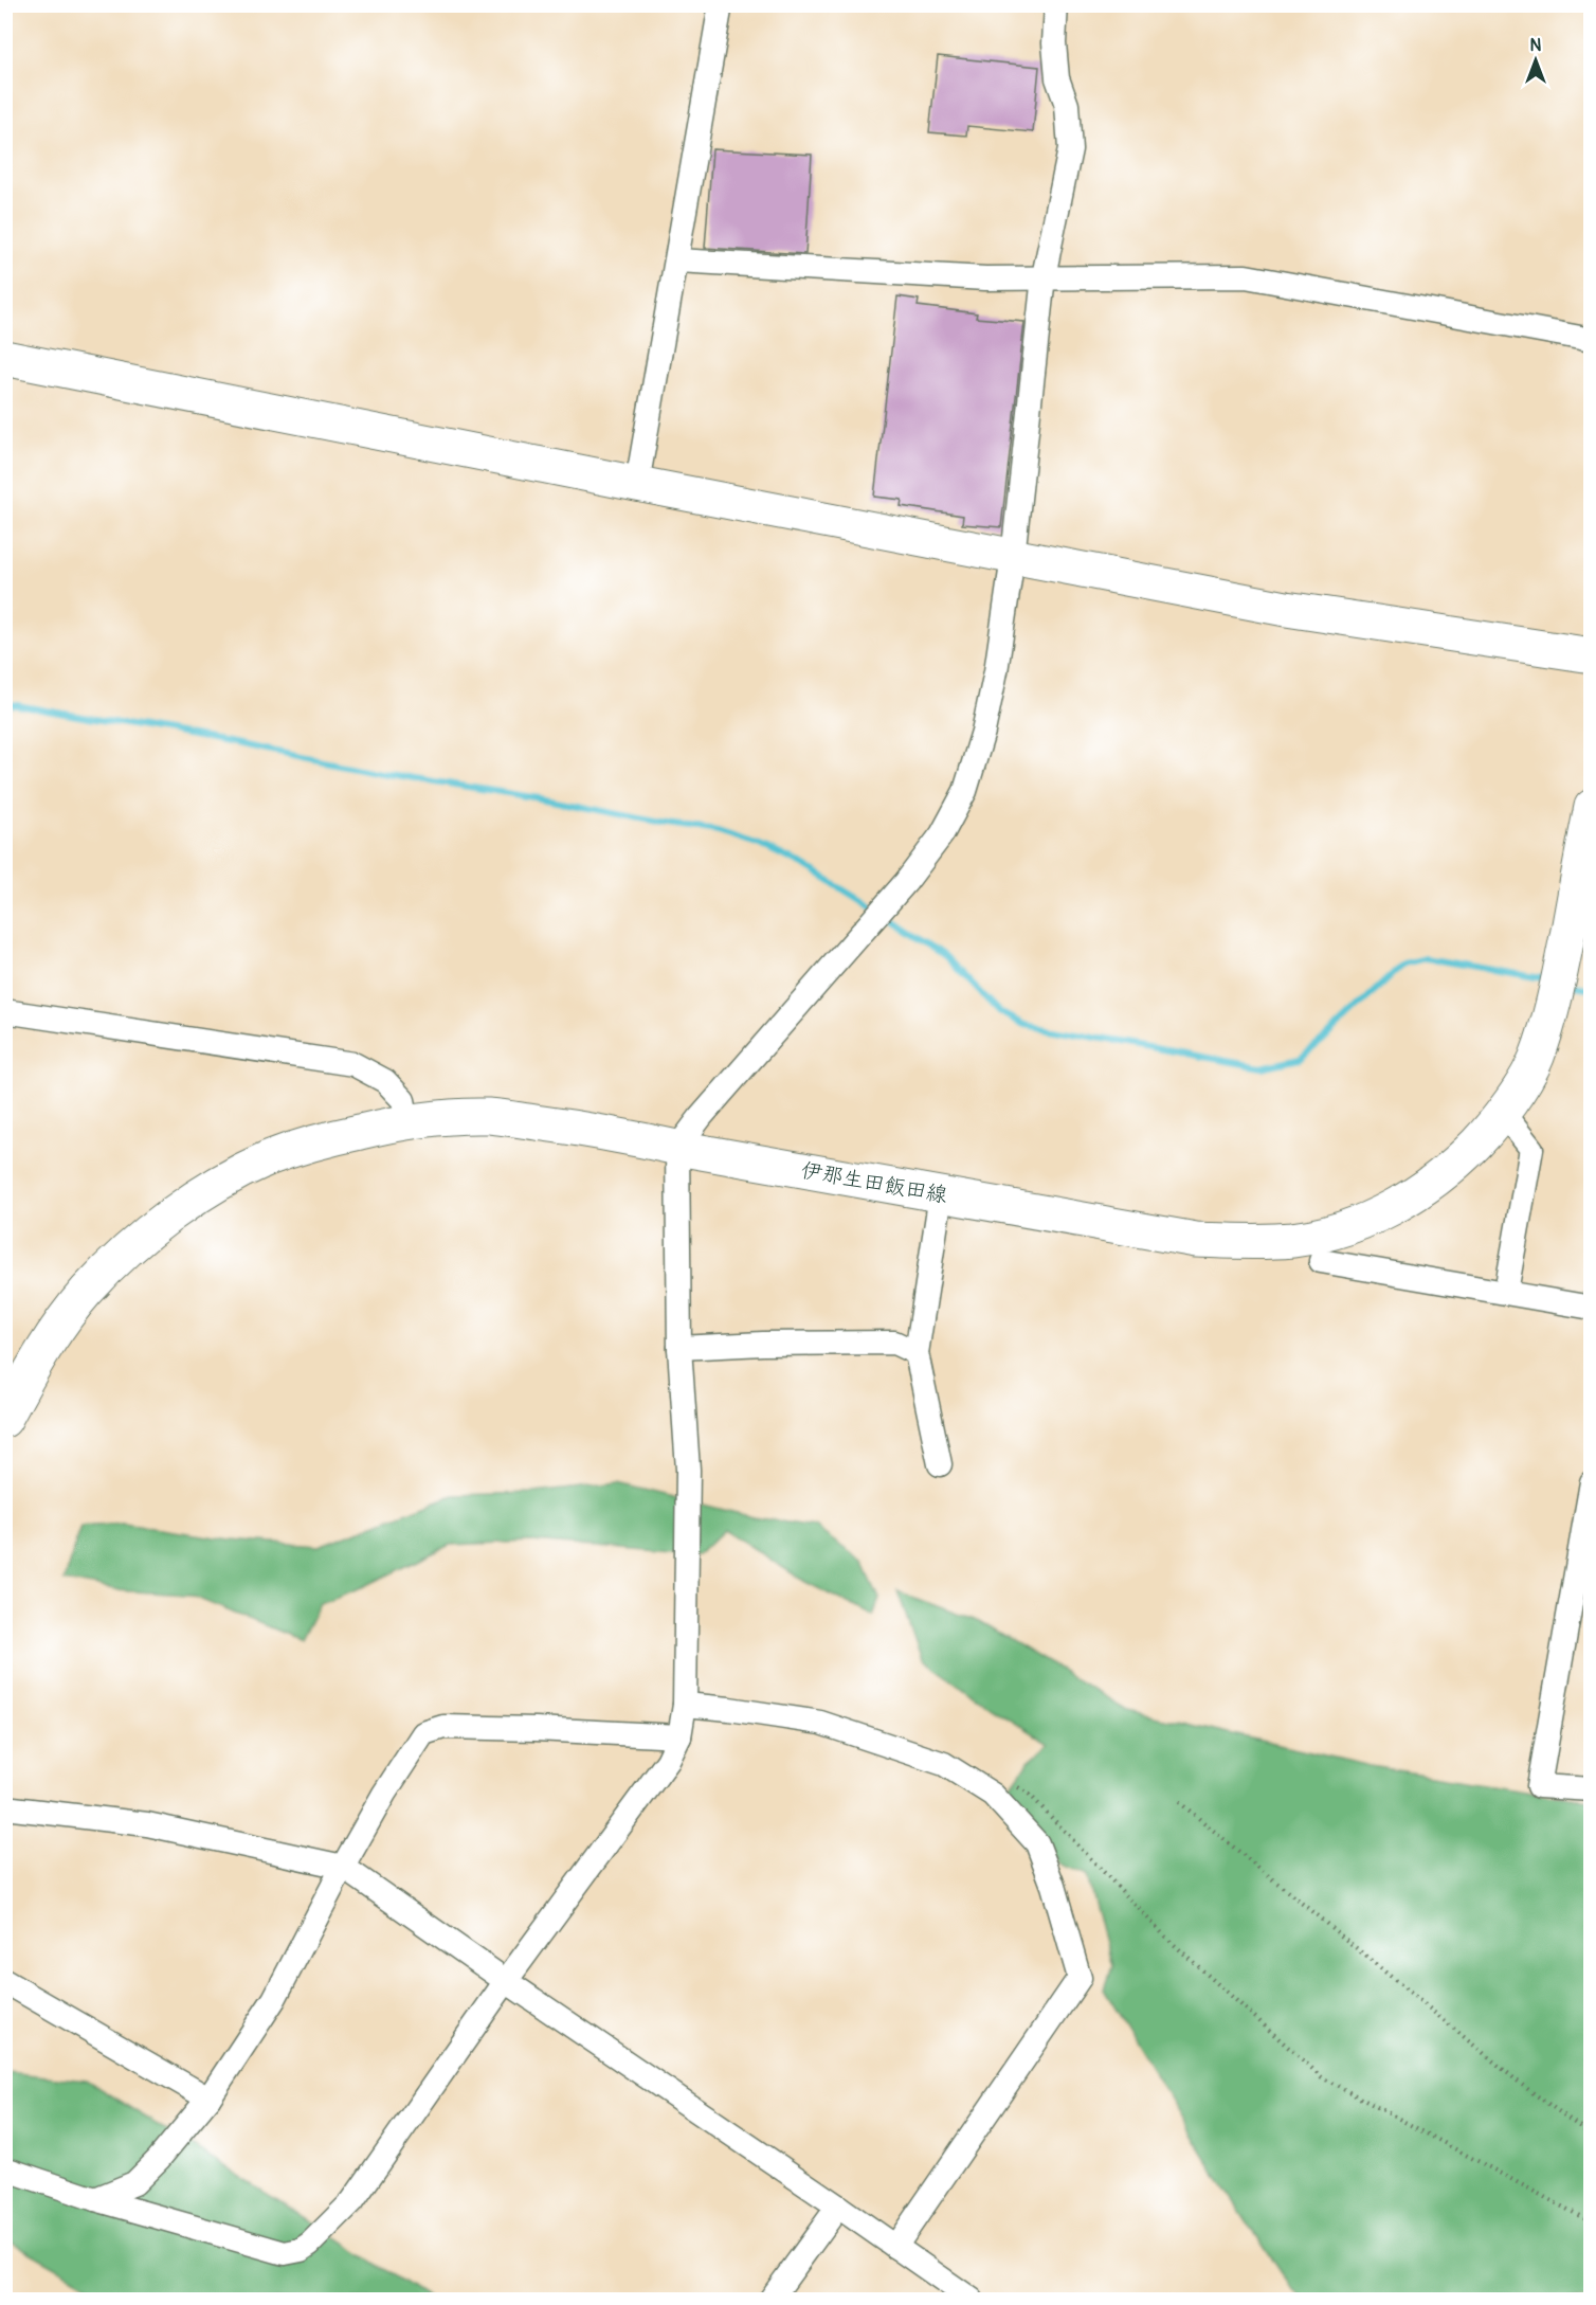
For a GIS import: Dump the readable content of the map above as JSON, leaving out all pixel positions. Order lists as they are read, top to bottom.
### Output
{
  "streets": {
    "main road": ["伊那生田飯田線"]
  },
  "north": "top"
}
